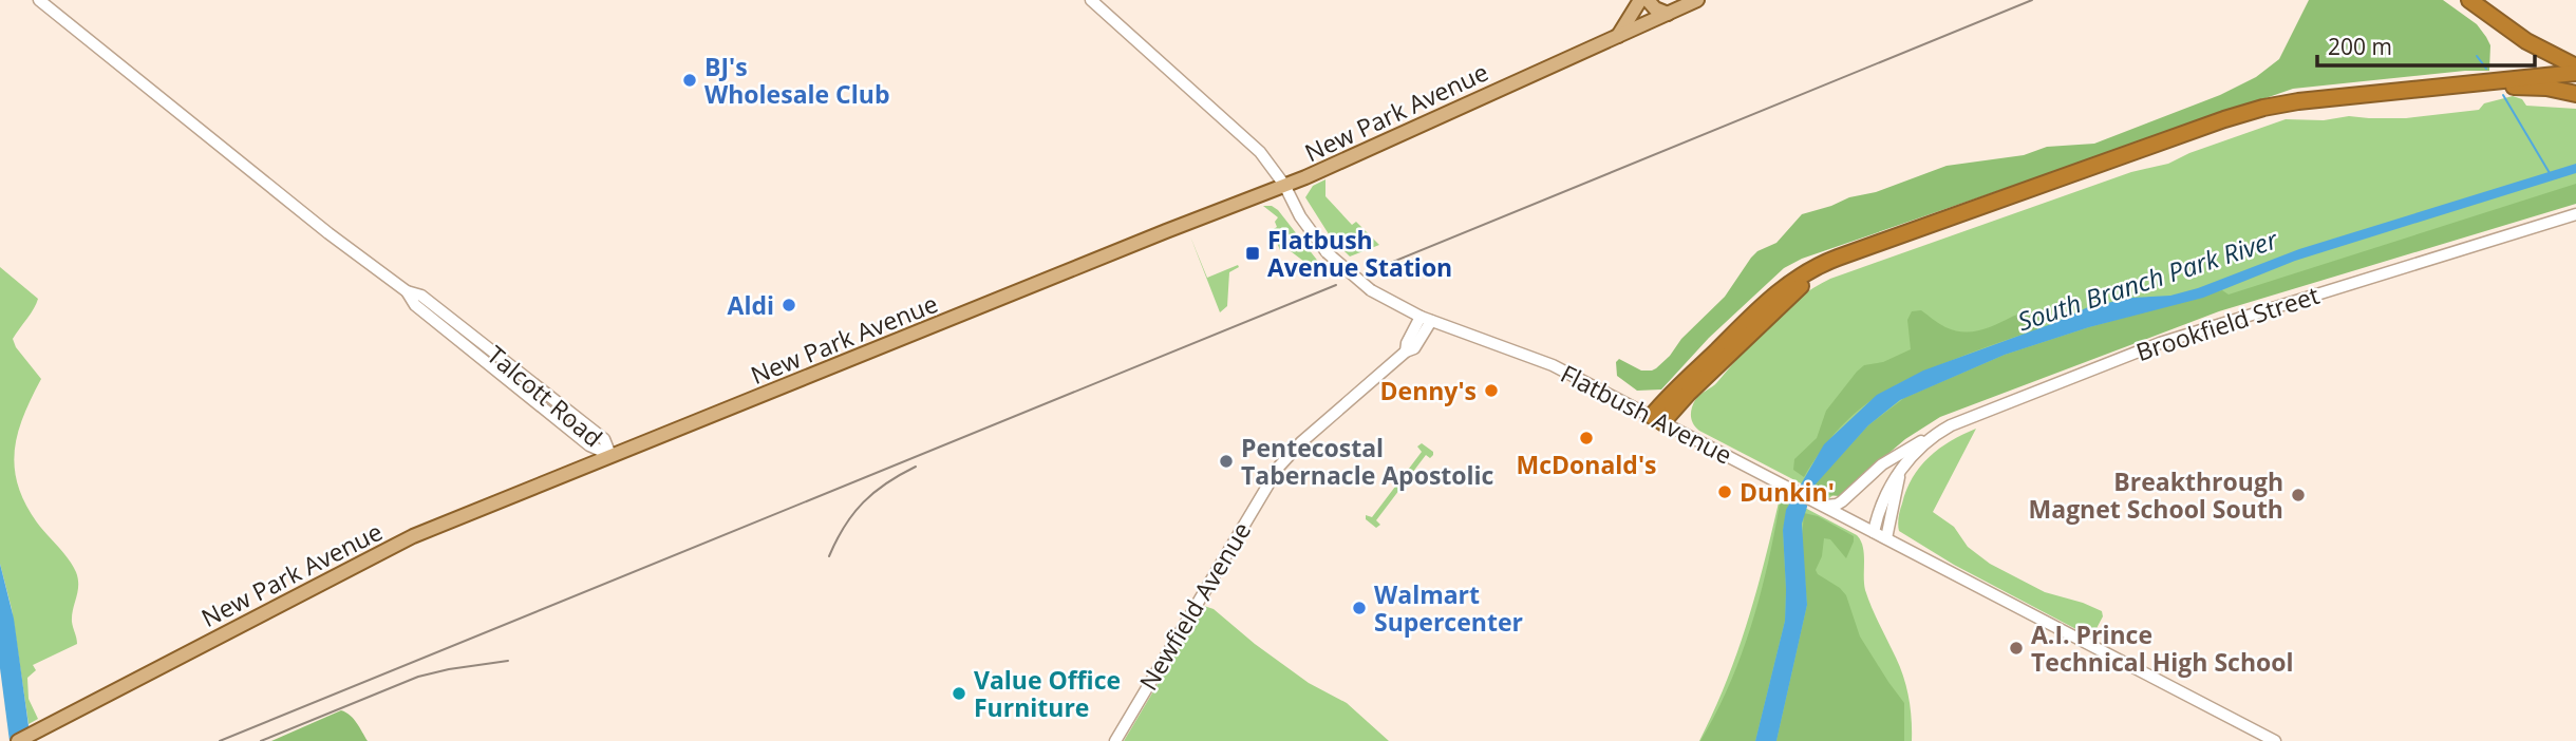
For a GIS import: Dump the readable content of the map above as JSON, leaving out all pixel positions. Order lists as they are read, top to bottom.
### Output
{
  "streets": {
    "main road": ["New Park Avenue"],
    "street": [
      "Brookfield Street",
      "Talcott Road",
      "Flatbush Avenue",
      "Newfield Avenue"
    ]
  },
  "crossings": [
    ["New Park Avenue", "Talcott Road"],
    ["New Park Avenue", "Flatbush Avenue"],
    ["Brookfield Street", "Flatbush Avenue"],
    ["Flatbush Avenue", "Newfield Avenue"]
  ],
  "water": ["South Branch Park River"],
  "places": {
    "other": [
      "BJ's Wholesale Club",
      "Aldi",
      "Denny's",
      "McDonald's",
      "Pentecostal Tabernacle Apostolic",
      "Dunkin'",
      "Breakthrough Magnet School South",
      "Walmart Supercenter",
      "A.I. Prince Technical High School",
      "Value Office Furniture"
    ],
    "transit": ["Flatbush Avenue Station"]
  },
  "scale_bar": "200 m"
}
